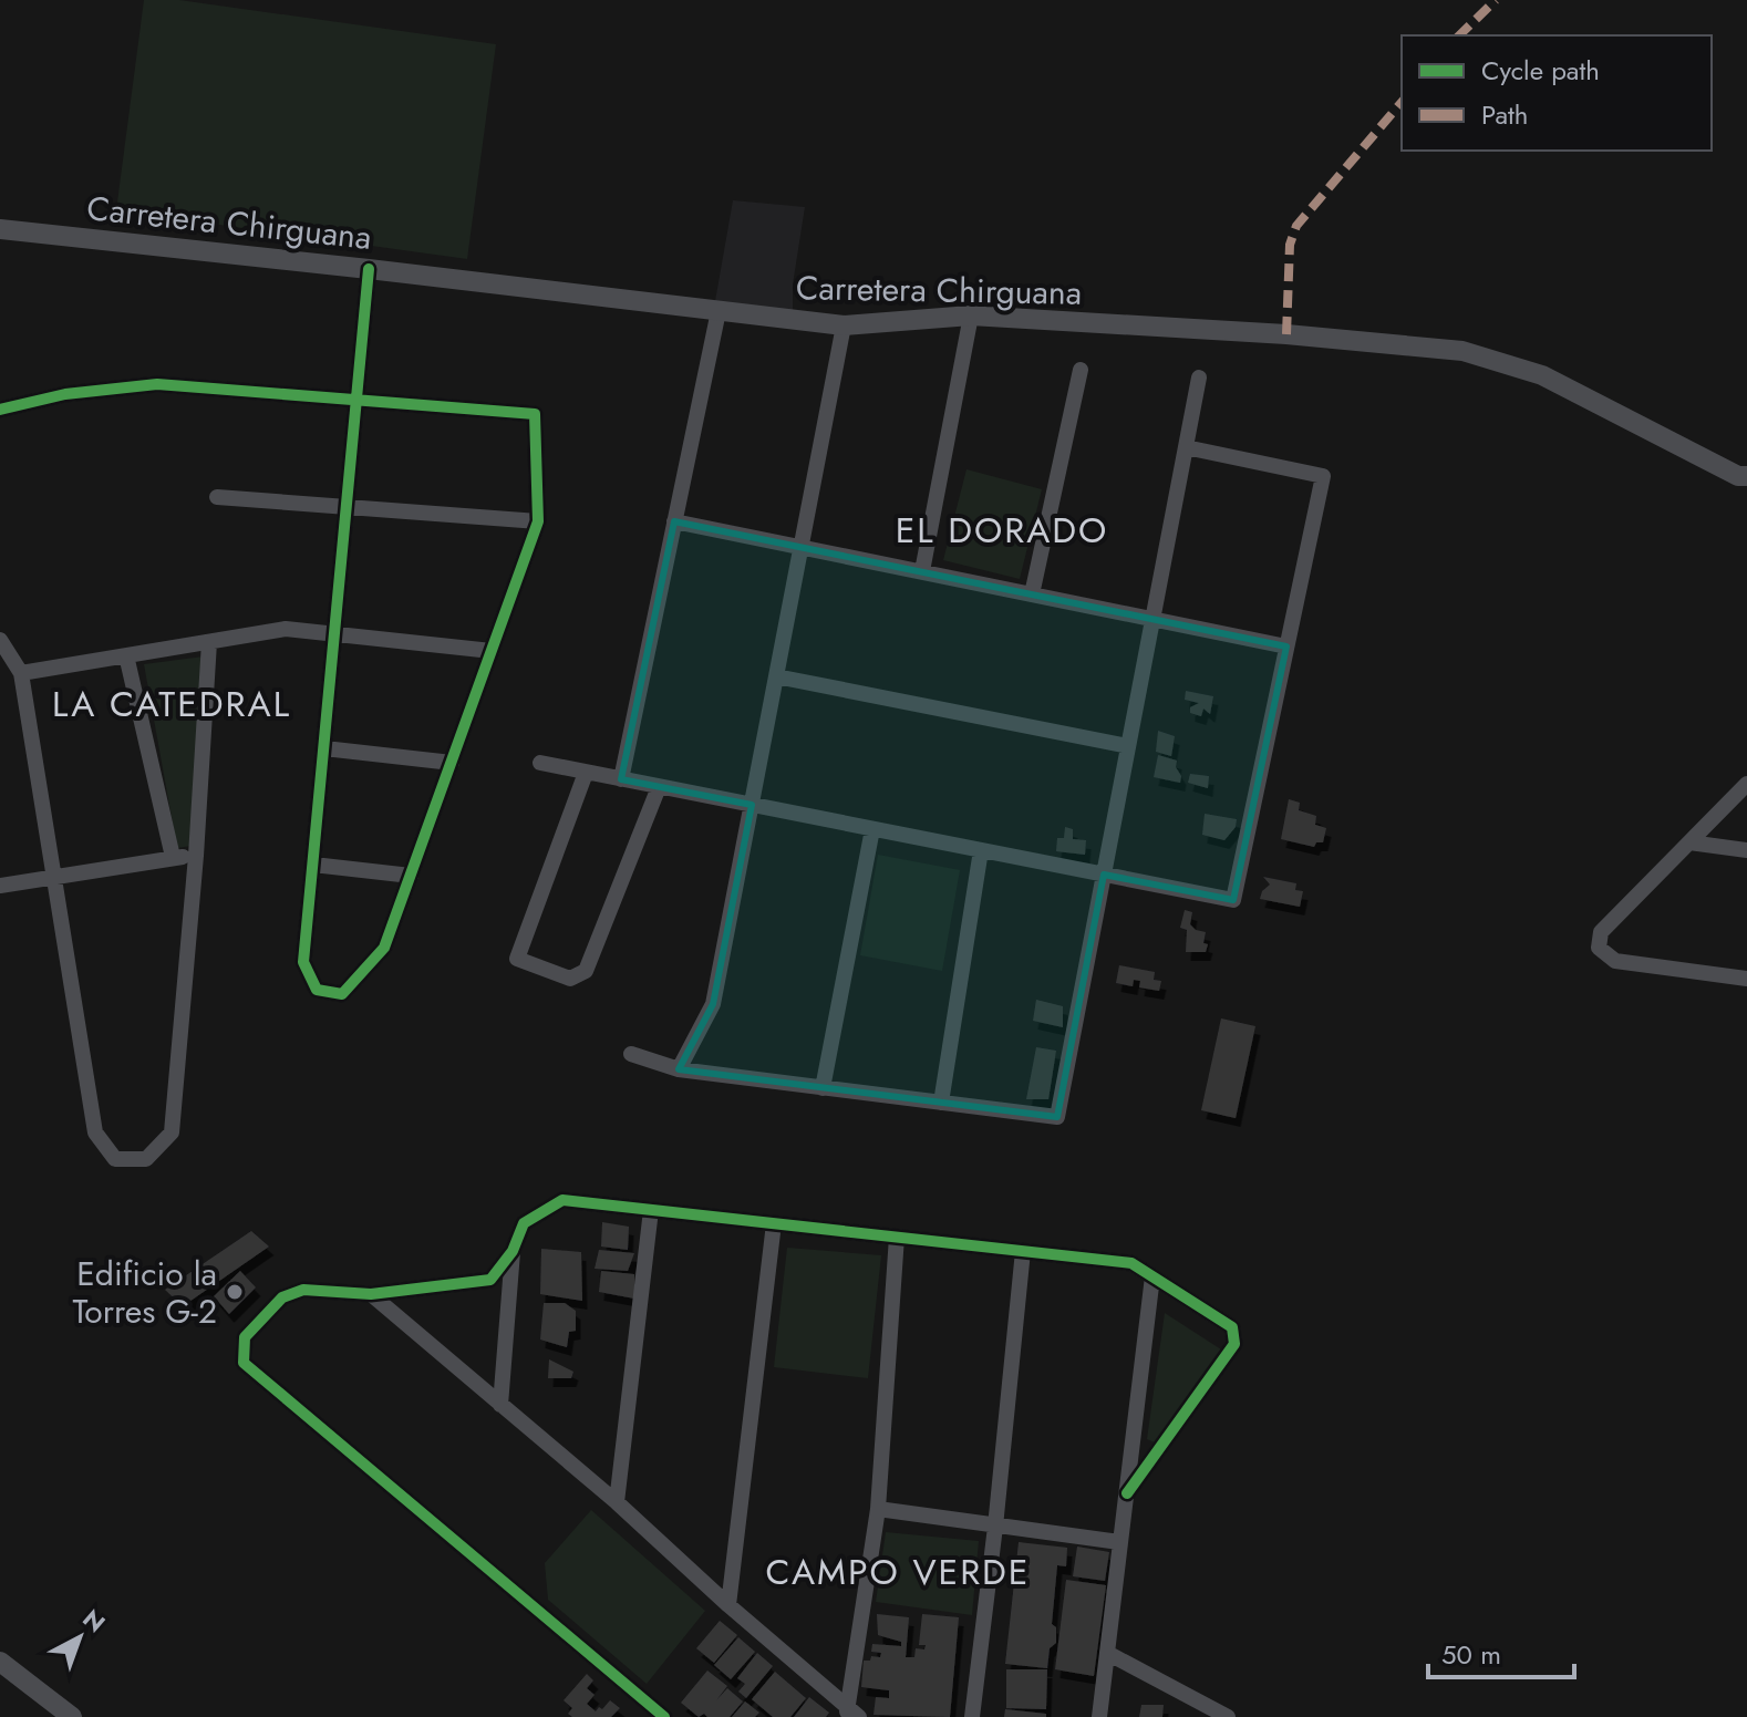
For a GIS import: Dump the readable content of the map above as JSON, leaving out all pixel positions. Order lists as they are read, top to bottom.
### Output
{
  "streets": {
    "street": ["Carretera Chirguana"]
  },
  "districts": ["EL DORADO", "LA CATEDRAL", "CAMPO VERDE"],
  "places": ["Edificio la Torres G-2"],
  "legend": ["Cycle path", "Path"],
  "scale_bar": "50 m",
  "north": "top right"
}
